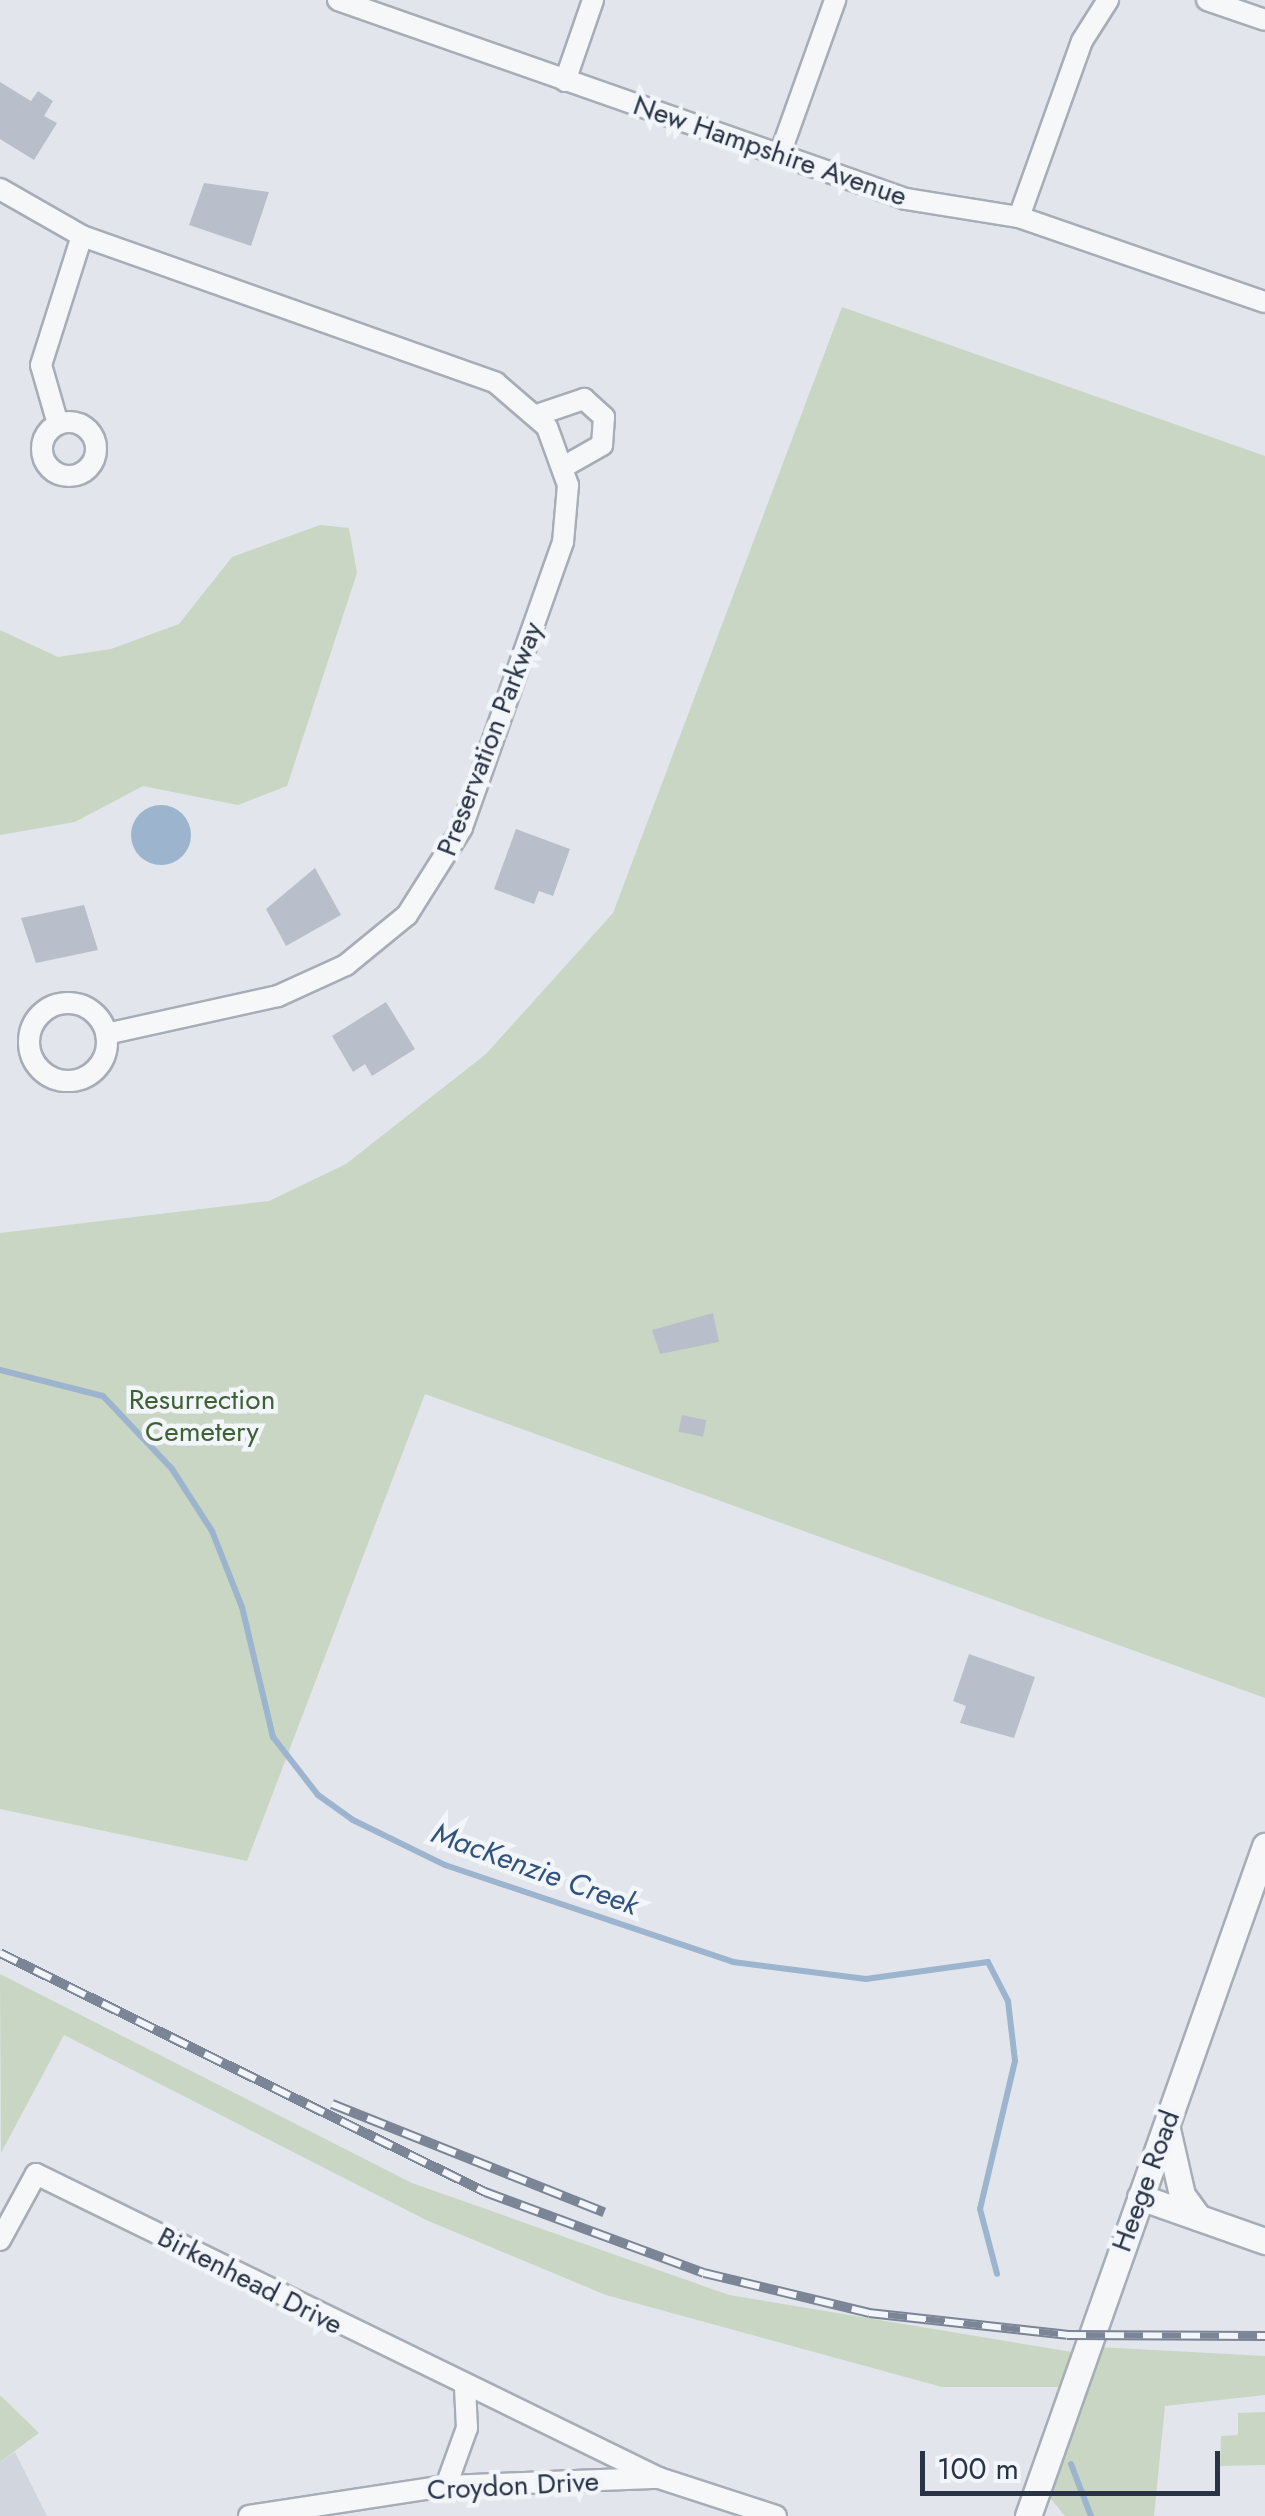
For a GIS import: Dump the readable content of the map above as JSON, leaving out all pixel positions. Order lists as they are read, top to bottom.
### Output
{
  "streets": {
    "street": [
      "New Hampshire Avenue",
      "Preservation Parkway",
      "Heege Road",
      "Birkenhead Drive",
      "Croydon Drive"
    ]
  },
  "crossings": [
    ["Birkenhead Drive", "Croydon Drive"]
  ],
  "water": ["MacKenzie Creek"],
  "parks": ["Resurrection Cemetery"],
  "scale_bar": "100 m"
}
